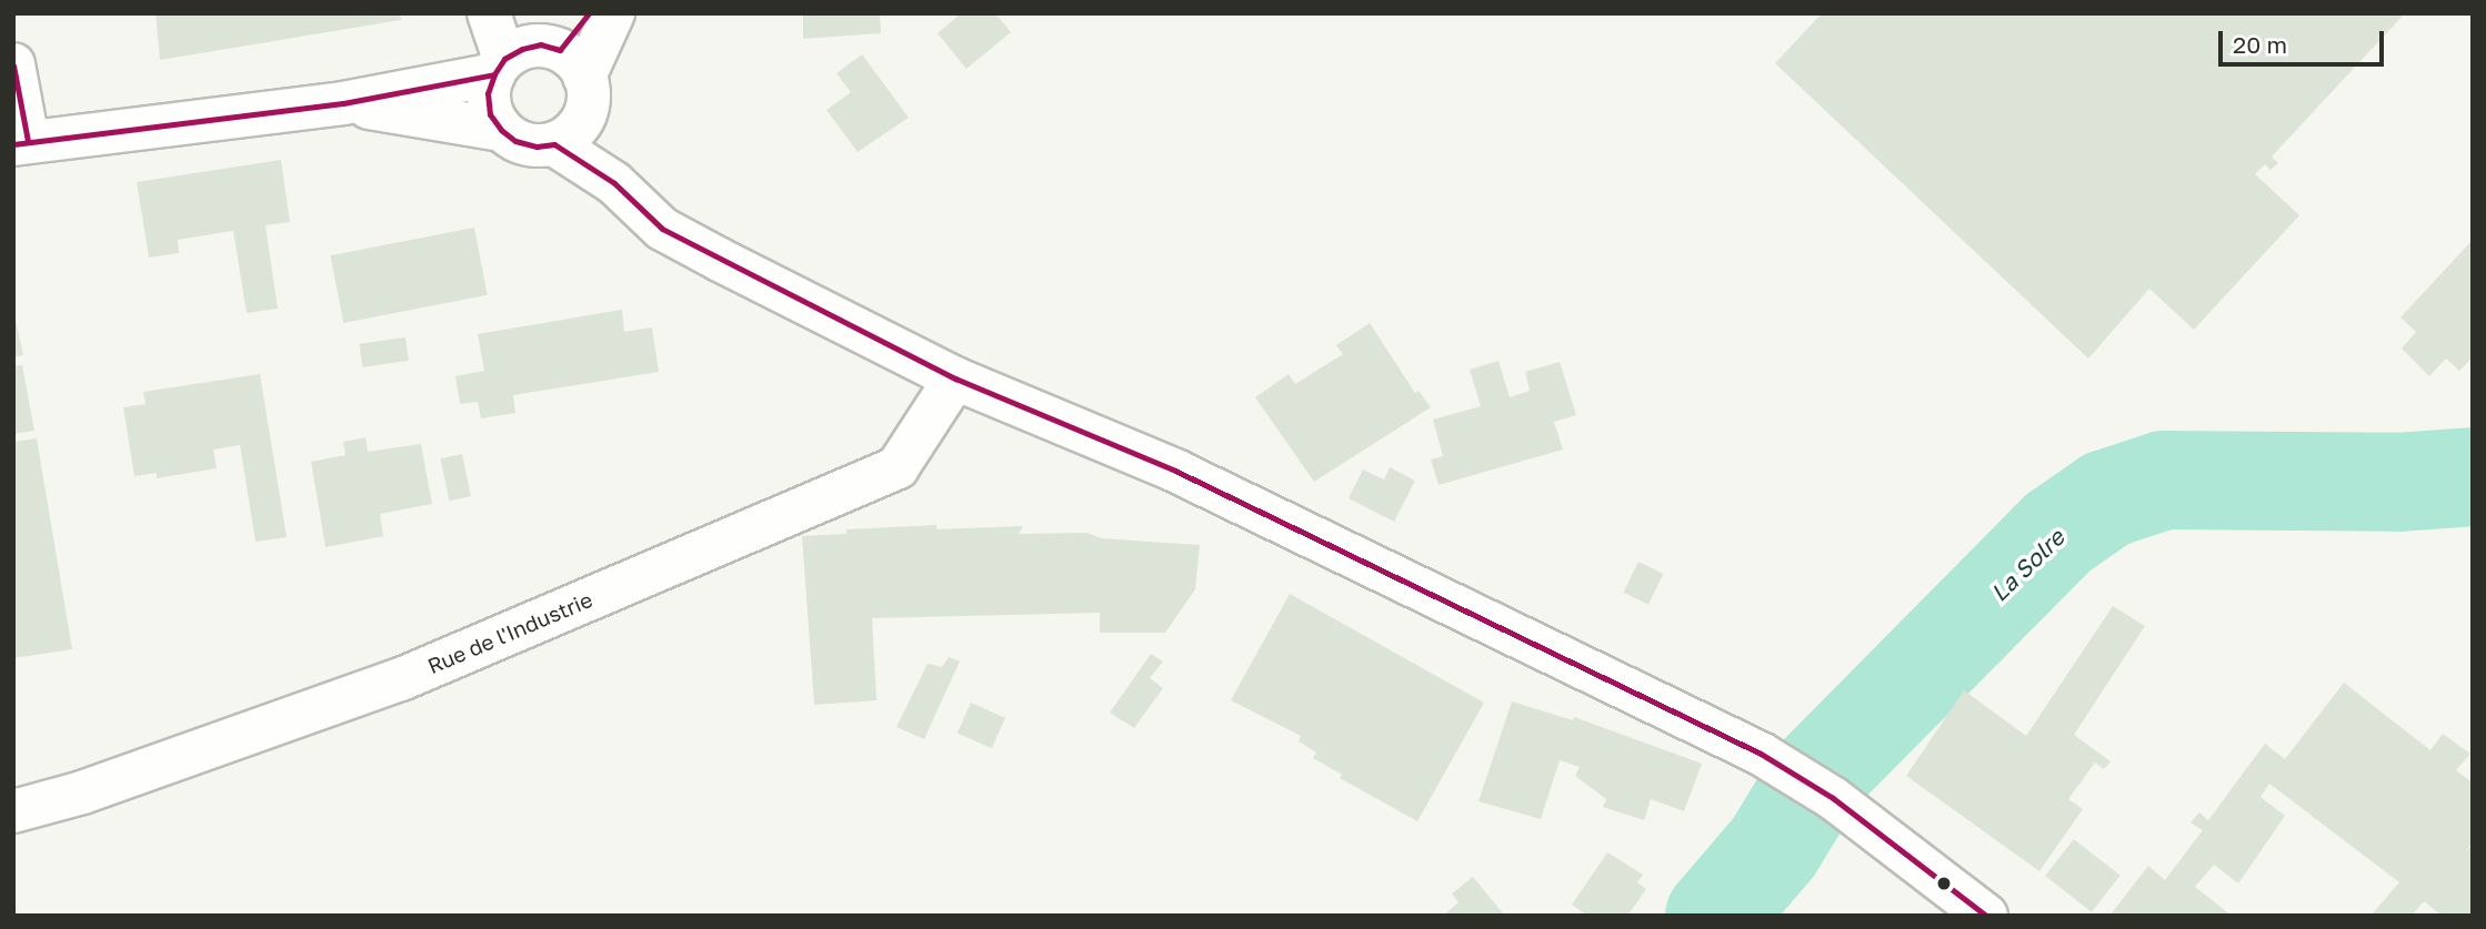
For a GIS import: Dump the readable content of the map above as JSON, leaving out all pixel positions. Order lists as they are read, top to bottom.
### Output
{
  "streets": {
    "street": ["Rue de l'Industrie"]
  },
  "water": ["La Solre"],
  "scale_bar": "20 m"
}
